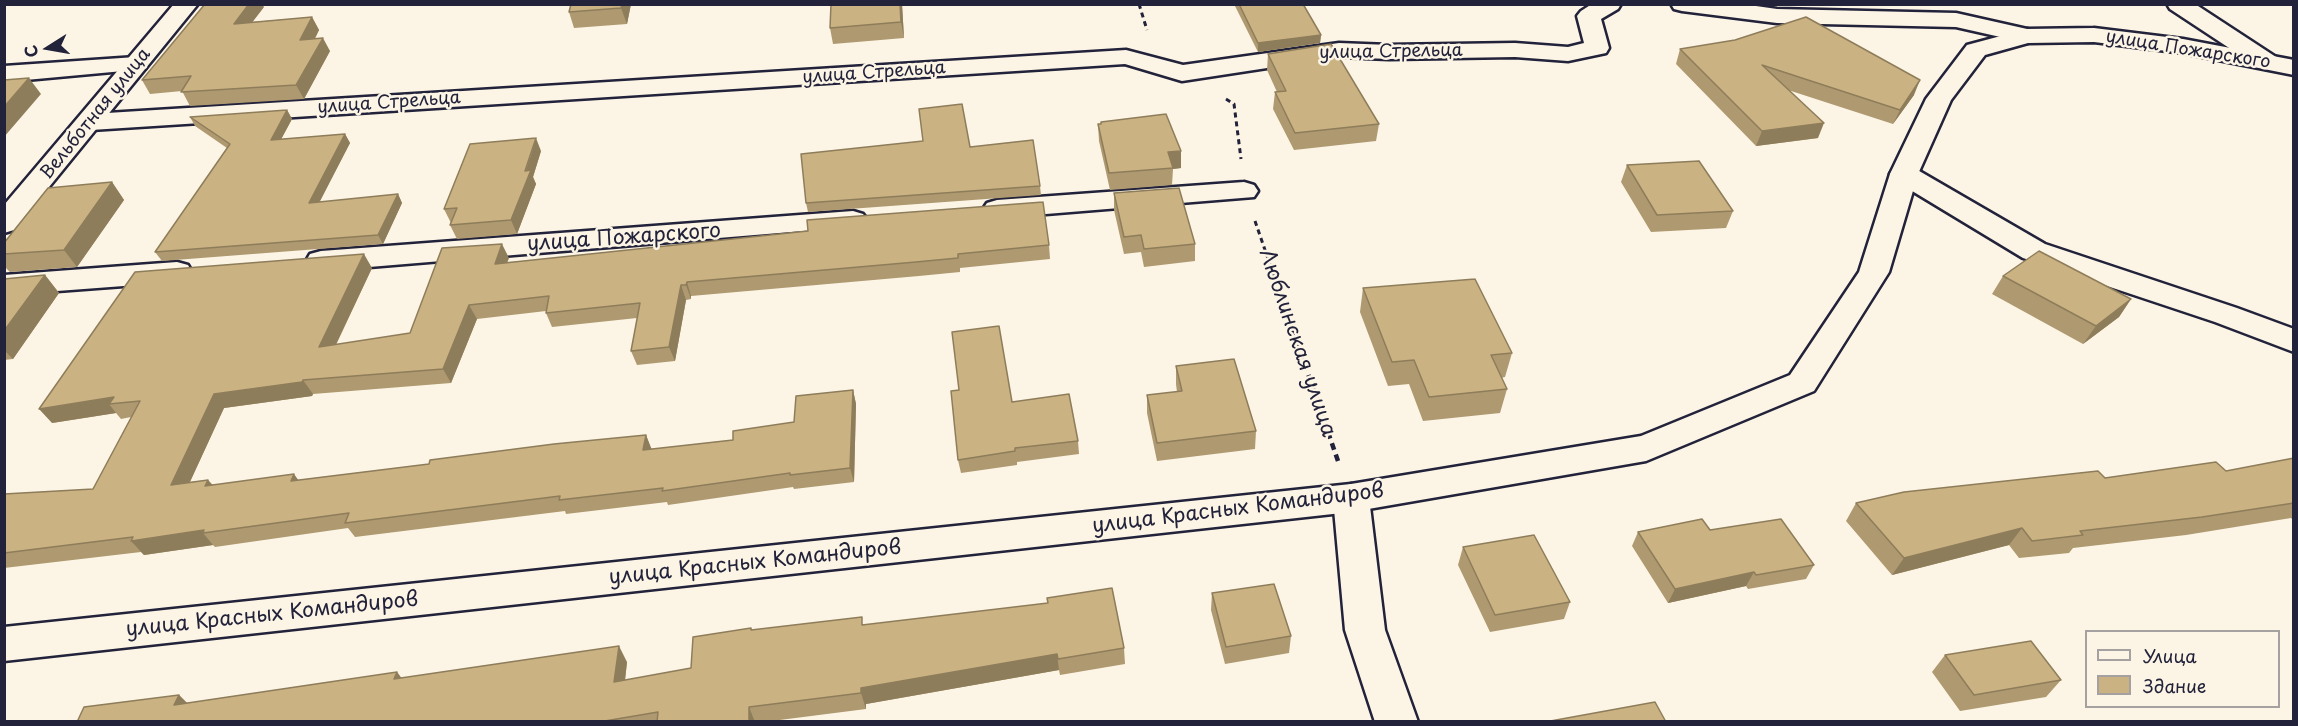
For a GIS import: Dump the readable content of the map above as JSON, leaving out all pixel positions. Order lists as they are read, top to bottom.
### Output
{
  "streets": {
    "street": [
      "улица Пожарского",
      "улица Стрельца",
      "Вельботная улица",
      "улица Красных Командиров"
    ],
    "path": ["Люблинская улица"]
  },
  "crossings": [
    ["улица Пожарского", "улица Красных Командиров"],
    ["улица Стрельца", "Вельботная улица"],
    ["улица Стрельца", "Люблинская улица"],
    ["Люблинская улица", "улица Красных Командиров"]
  ],
  "legend": ["Улица", "Здание"],
  "north": "left"
}
